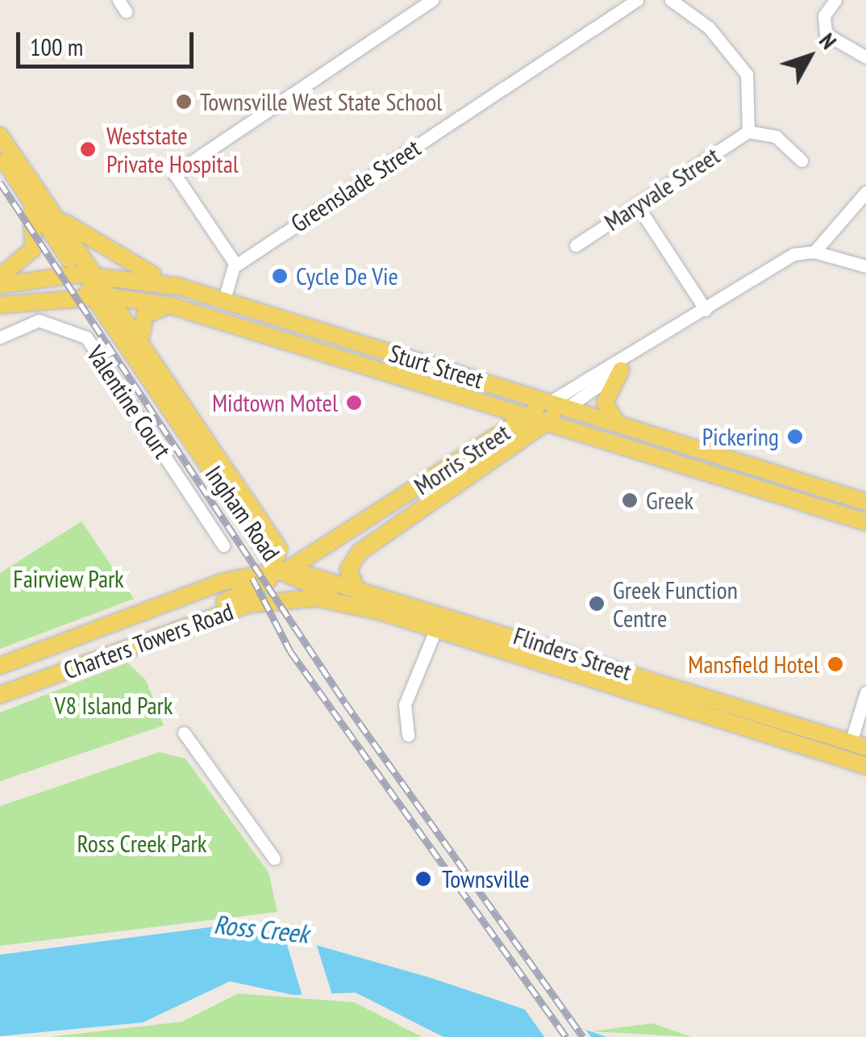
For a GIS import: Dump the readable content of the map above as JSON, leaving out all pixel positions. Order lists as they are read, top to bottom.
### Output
{
  "streets": {
    "main road": [
      "Sturt Street",
      "Morris Street",
      "Ingham Road",
      "Charters Towers Road",
      "Flinders Street"
    ],
    "street": ["Greenslade Street", "Maryvale Street", "Valentine Court"]
  },
  "crossings": [
    ["Sturt Street", "Morris Street"],
    ["Sturt Street", "Ingham Road"],
    ["Morris Street", "Ingham Road"],
    ["Morris Street", "Charters Towers Road"],
    ["Morris Street", "Flinders Street"],
    ["Ingham Road", "Charters Towers Road"],
    ["Ingham Road", "Flinders Street"],
    ["Charters Towers Road", "Flinders Street"]
  ],
  "water": ["Ross Creek"],
  "parks": ["Fairview Park", "V8 Island Park", "Ross Creek Park"],
  "places": [
    "Townsville West State School",
    "Weststate Private Hospital",
    "Cycle De Vie",
    "Midtown Motel",
    "Pickering",
    "Greek",
    "Greek Function Centre",
    "Mansfield Hotel",
    "Townsville"
  ],
  "scale_bar": "100 m",
  "north": "top right"
}
